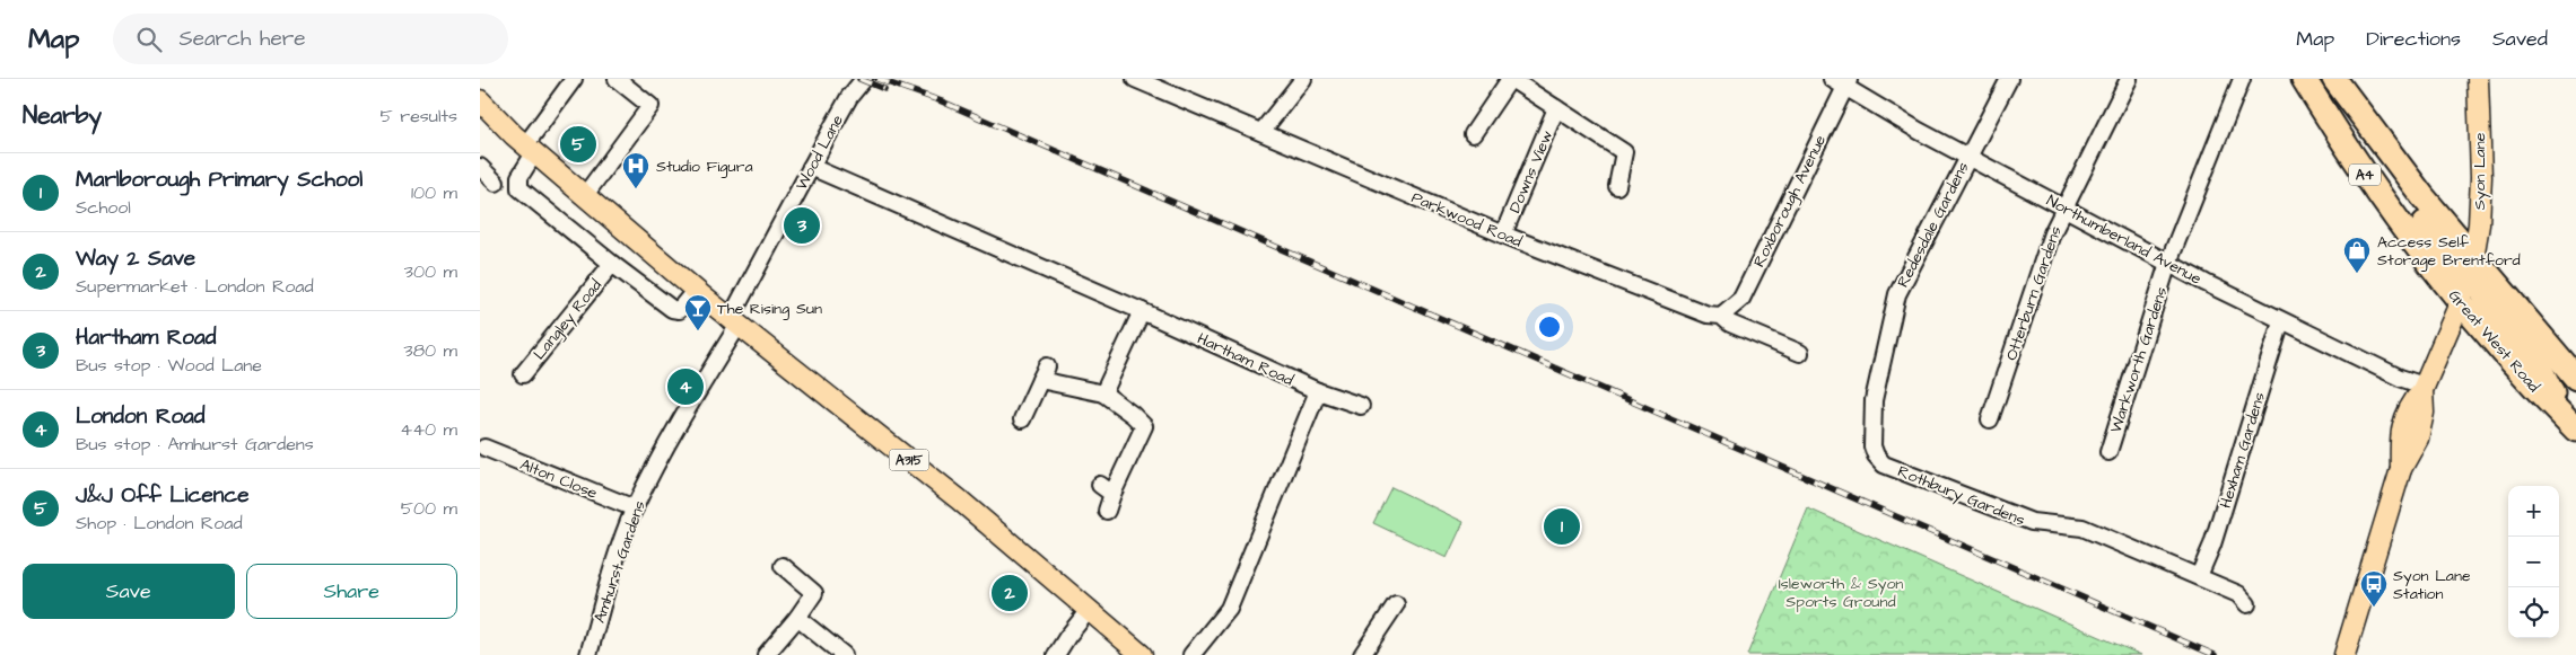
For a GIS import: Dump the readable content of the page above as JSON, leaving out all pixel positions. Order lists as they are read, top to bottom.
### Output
{
  "streets": {
    "highway": ["A4", "Great West Road"],
    "main road": ["Syon Lane", "A315"],
    "street": [
      "Wood Lane",
      "Downs View",
      "Roxborough Avenue",
      "Parkwood Road",
      "Redesdale Gardens",
      "Northumberland Avenue",
      "Otterburn Gardens",
      "Langley Road",
      "Hartham Road",
      "Warkworth Gardens",
      "Hexham Gardens",
      "Alton Close",
      "Rothbury Gardens",
      "Amhurst Gardens"
    ]
  },
  "crossings": [
    ["Wood Lane", "Hartham Road"],
    ["Wood Lane", "A315"],
    ["Wood Lane", "Amhurst Gardens"],
    ["Downs View", "Parkwood Road"],
    ["Syon Lane", "A4"],
    ["Syon Lane", "Northumberland Avenue"],
    ["Syon Lane", "Great West Road"],
    ["A4", "Great West Road"],
    ["Roxborough Avenue", "Parkwood Road"],
    ["Roxborough Avenue", "Northumberland Avenue"],
    ["Redesdale Gardens", "Northumberland Avenue"],
    ["Redesdale Gardens", "Rothbury Gardens"],
    ["Northumberland Avenue", "Otterburn Gardens"],
    ["Northumberland Avenue", "Warkworth Gardens"],
    ["Northumberland Avenue", "Hexham Gardens"],
    ["Hexham Gardens", "Rothbury Gardens"],
    ["A315", "Amhurst Gardens"],
    ["Alton Close", "Amhurst Gardens"]
  ],
  "parks": ["Isleworth & Syon Sports Ground"],
  "places": {
    "hospital": ["Studio Figura"],
    "shop": ["Access Self Storage Brentford"],
    "bar": ["The Rising Sun"],
    "bus stop": ["Syon Lane Station"]
  },
  "page": {
    "header": "Map",
    "search": "Search here",
    "nav": ["Map", "Directions", "Saved"],
    "heading": ["Nearby", "5 results"],
    "pins": [
      "5",
      "3",
      "4",
      "1",
      "2"
    ],
    "list": [
      {
        "mark": "1",
        "name": "Marlborough Primary School",
        "note": "School",
        "value": "100 m"
      },
      {
        "mark": "2",
        "name": "Way 2 Save",
        "note": "Supermarket · London Road",
        "value": "300 m"
      },
      {
        "mark": "3",
        "name": "Hartham Road",
        "note": "Bus stop · Wood Lane",
        "value": "380 m"
      },
      {
        "mark": "4",
        "name": "London Road",
        "note": "Bus stop · Amhurst Gardens",
        "value": "440 m"
      },
      {
        "mark": "5",
        "name": "J&J Off Licence",
        "note": "Shop · London Road",
        "value": "500 m"
      }
    ],
    "map_buttons": ["+", "−"],
    "buttons": ["Save", "Share"]
  }
}
